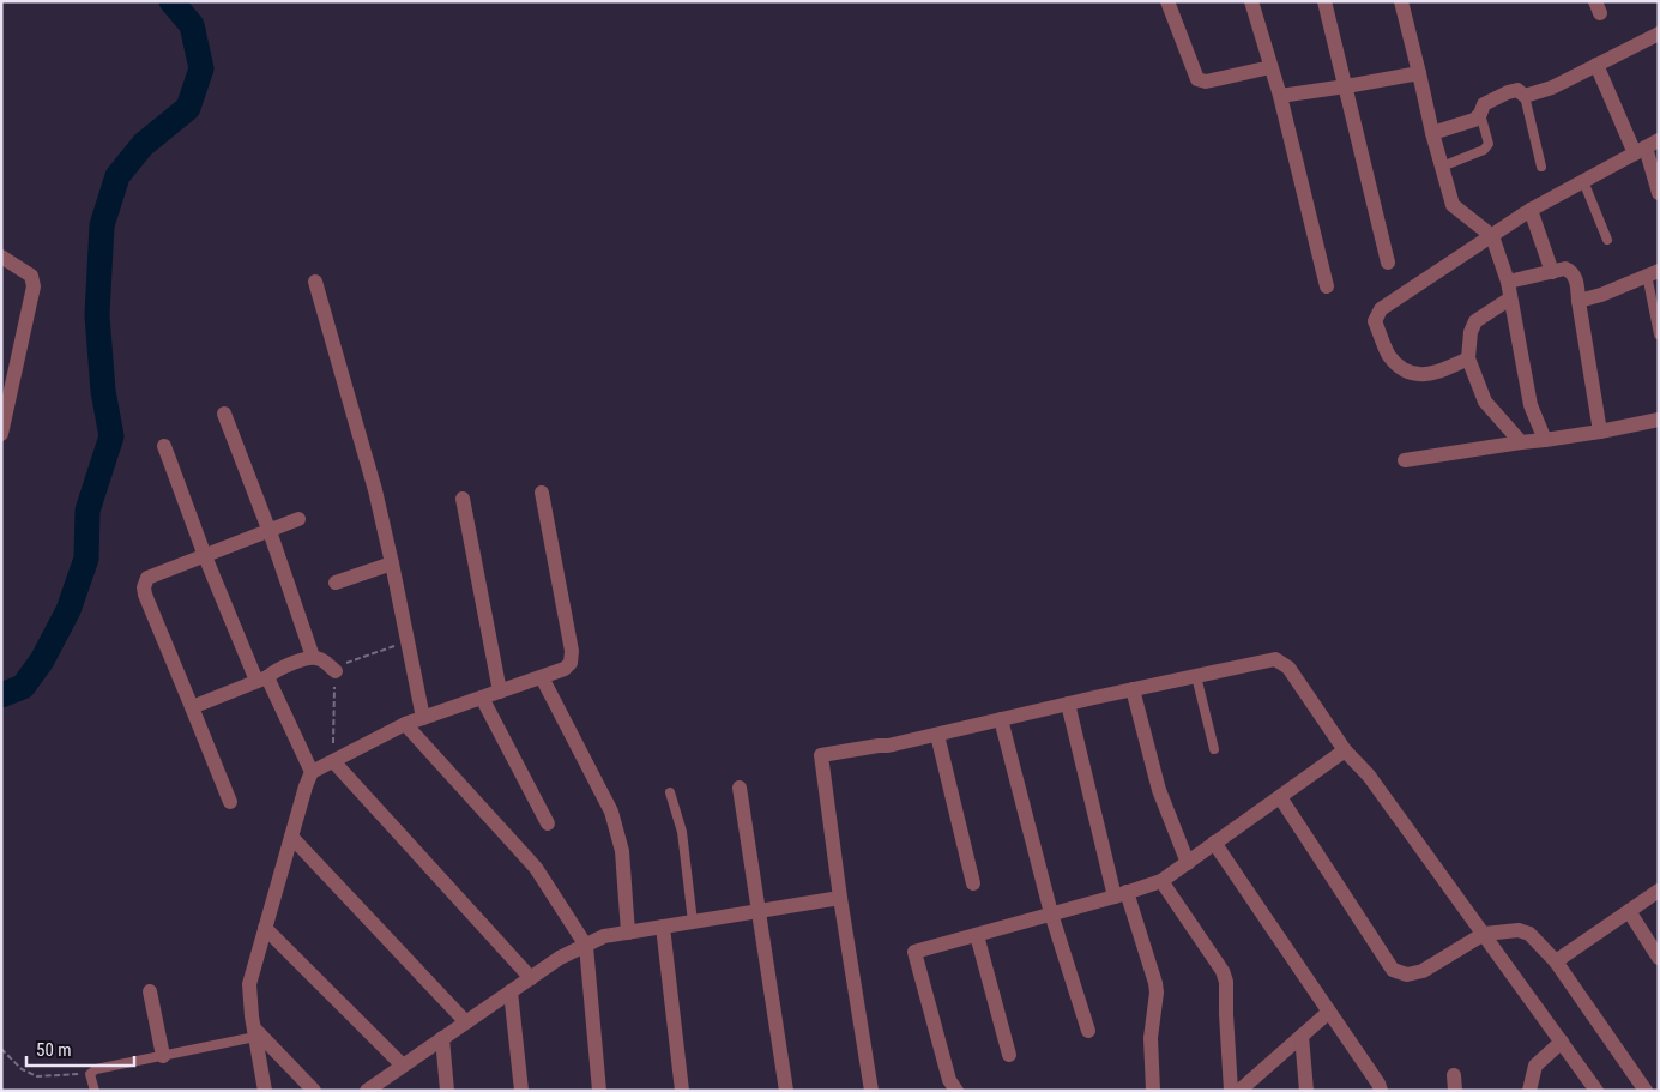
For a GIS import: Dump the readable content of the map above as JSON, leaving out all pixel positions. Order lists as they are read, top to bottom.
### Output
{
  "scale_bar": "50 m"
}
